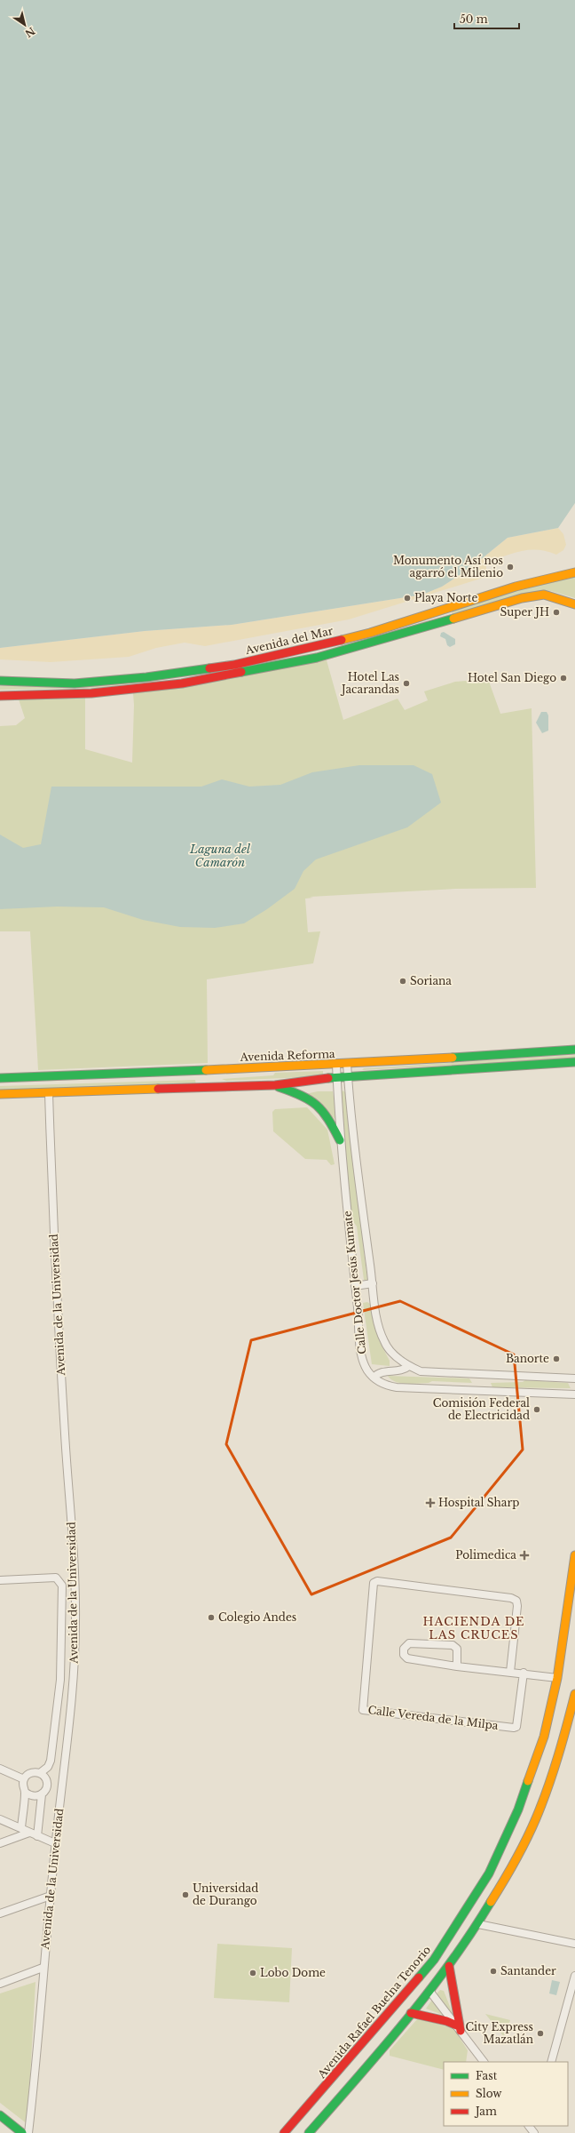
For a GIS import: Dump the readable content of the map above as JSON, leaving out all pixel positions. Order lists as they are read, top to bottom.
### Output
{
  "streets": {
    "main road": ["Avenida del Mar", "Avenida Reforma", "Avenida Rafael Buelna Tenorio"],
    "street": ["Calle Doctor Jesús Kumate", "Avenida de la Universidad", "Calle Vereda de la Milpa"]
  },
  "crossings": [
    ["Avenida Reforma", "Calle Doctor Jesús Kumate"]
  ],
  "districts": ["HACIENDA DE LAS CRUCES"],
  "water": ["Laguna del Camarón"],
  "places": {
    "other": [
      "Monumento Así nos agarró el Milenio",
      "Playa Norte",
      "Super JH",
      "Hotel San Diego",
      "Hotel Las Jacarandas",
      "Soriana",
      "Banorte",
      "Comisión Federal de Electricidad",
      "Colegio Andes",
      "Universidad de Durango",
      "Santander",
      "Lobo Dome",
      "City Express Mazatlán"
    ],
    "health": ["Hospital Sharp", "Polimedica"]
  },
  "legend": ["Fast", "Slow", "Jam"],
  "scale_bar": "50 m",
  "north": "bottom right"
}
